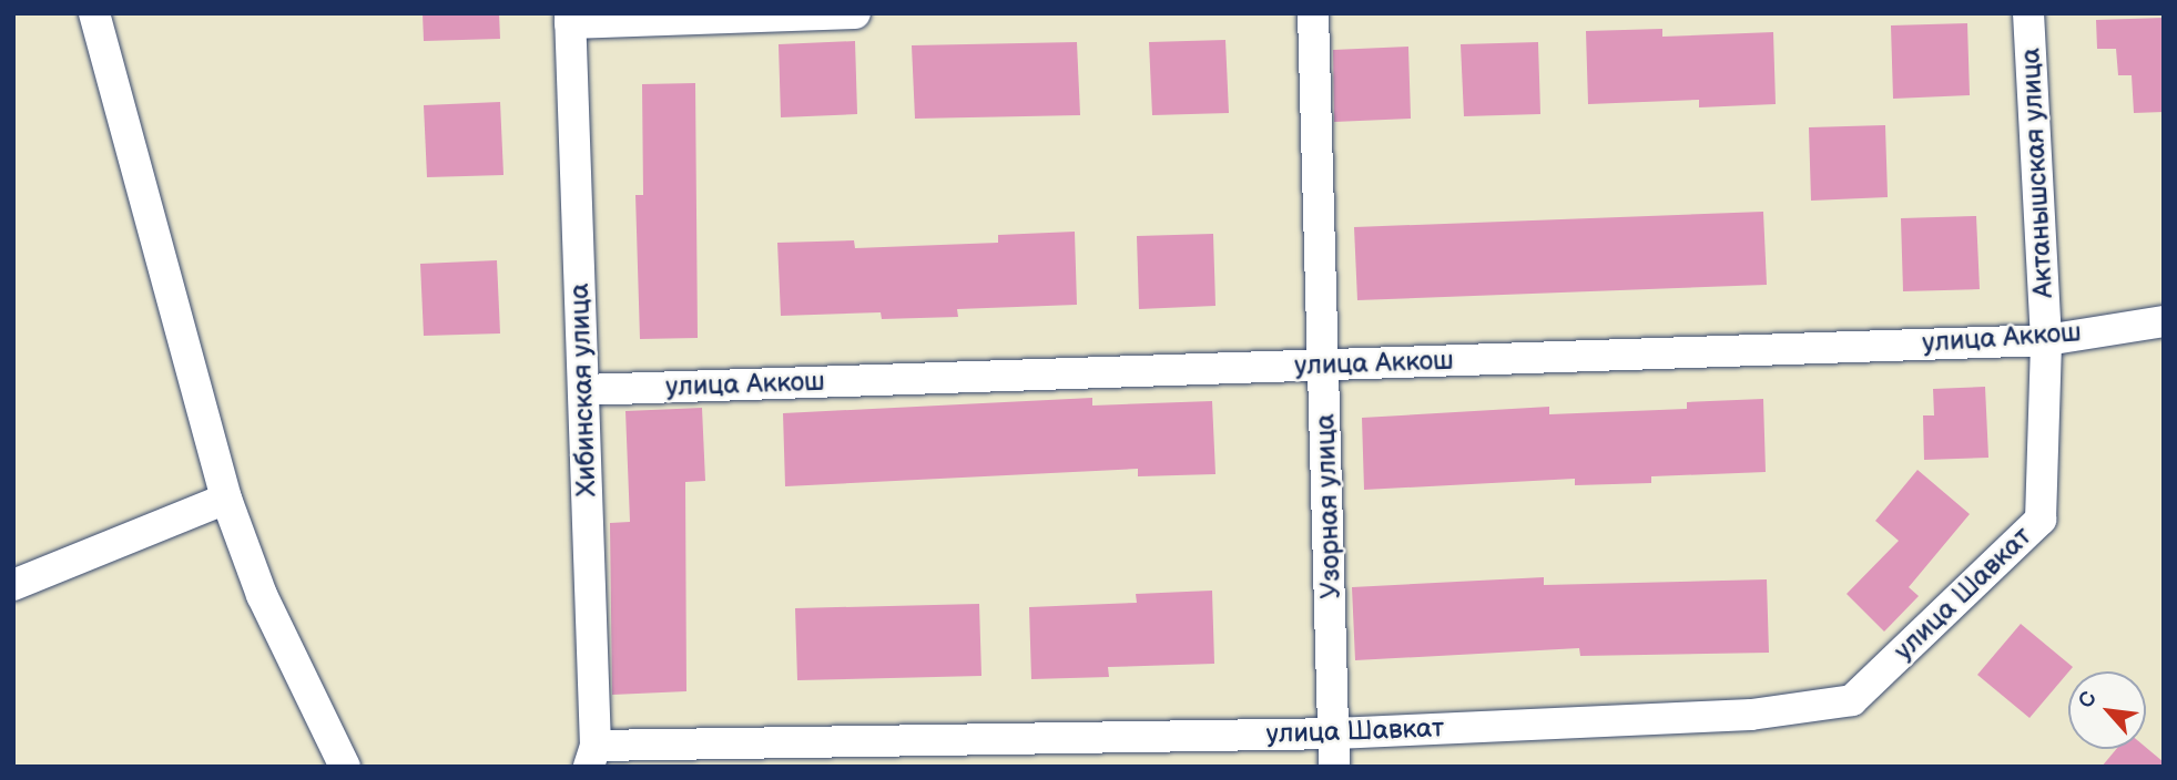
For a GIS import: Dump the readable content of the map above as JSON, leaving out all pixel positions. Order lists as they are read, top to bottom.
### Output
{
  "streets": {
    "street": [
      "Актанышская улица",
      "улица Аккош",
      "Хибинская улица",
      "Узорная улица",
      "улица Шавкат"
    ]
  },
  "crossings": [
    ["Актанышская улица", "улица Аккош"],
    ["Актанышская улица", "улица Шавкат"],
    ["улица Аккош", "Хибинская улица"],
    ["улица Аккош", "Узорная улица"],
    ["Хибинская улица", "улица Шавкат"],
    ["Узорная улица", "улица Шавкат"]
  ],
  "north": "top left"
}
